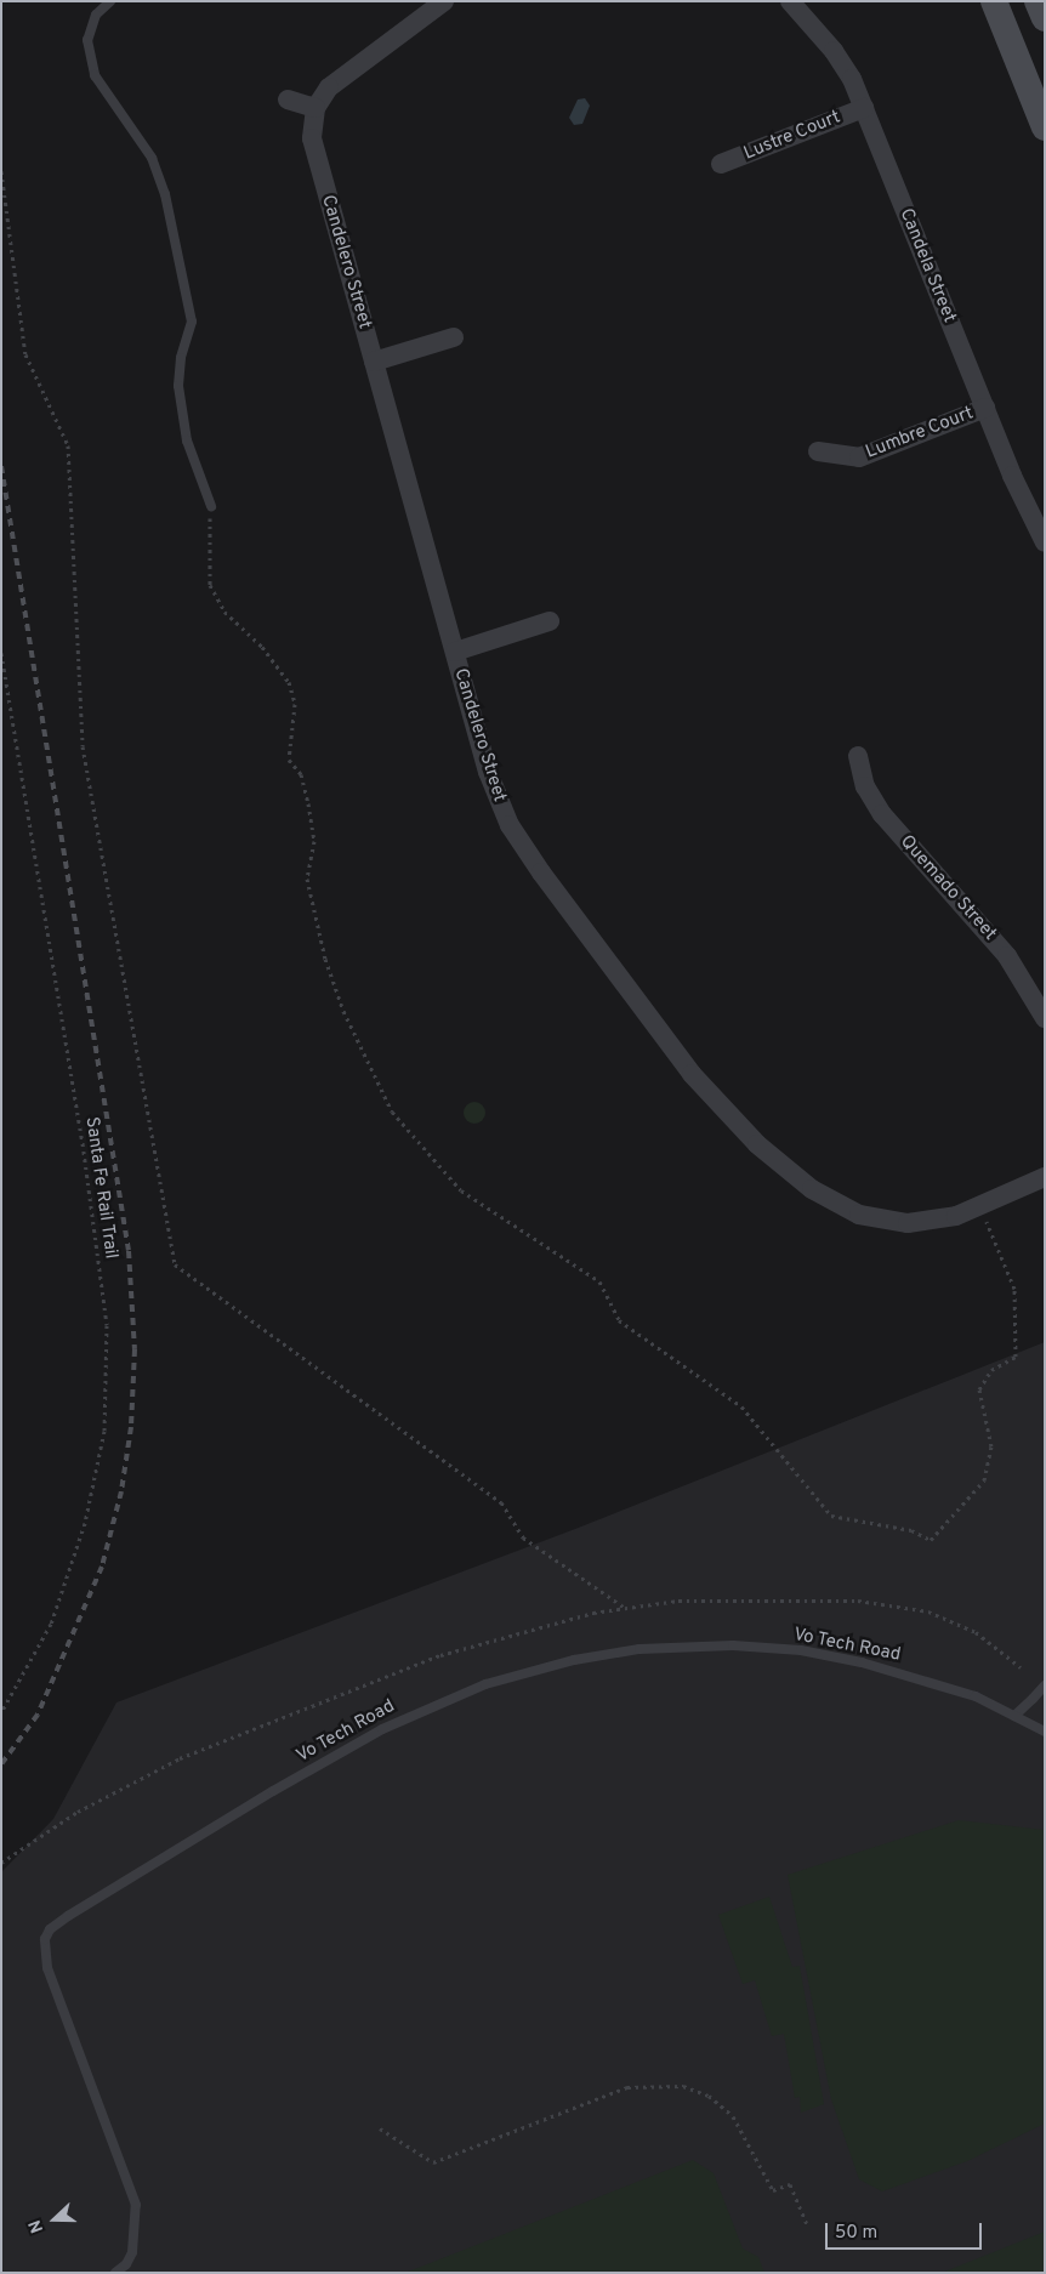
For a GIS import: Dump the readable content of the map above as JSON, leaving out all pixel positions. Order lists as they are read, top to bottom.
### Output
{
  "streets": {
    "street": [
      "Lustre Court",
      "Candelero Street",
      "Candela Street",
      "Lumbre Court",
      "Quemado Street"
    ],
    "lane": ["Vo Tech Road"],
    "path": ["Santa Fe Rail Trail"]
  },
  "crossings": [
    ["Lustre Court", "Candela Street"],
    ["Candela Street", "Lumbre Court"]
  ],
  "scale_bar": "50 m",
  "north": "left"
}
